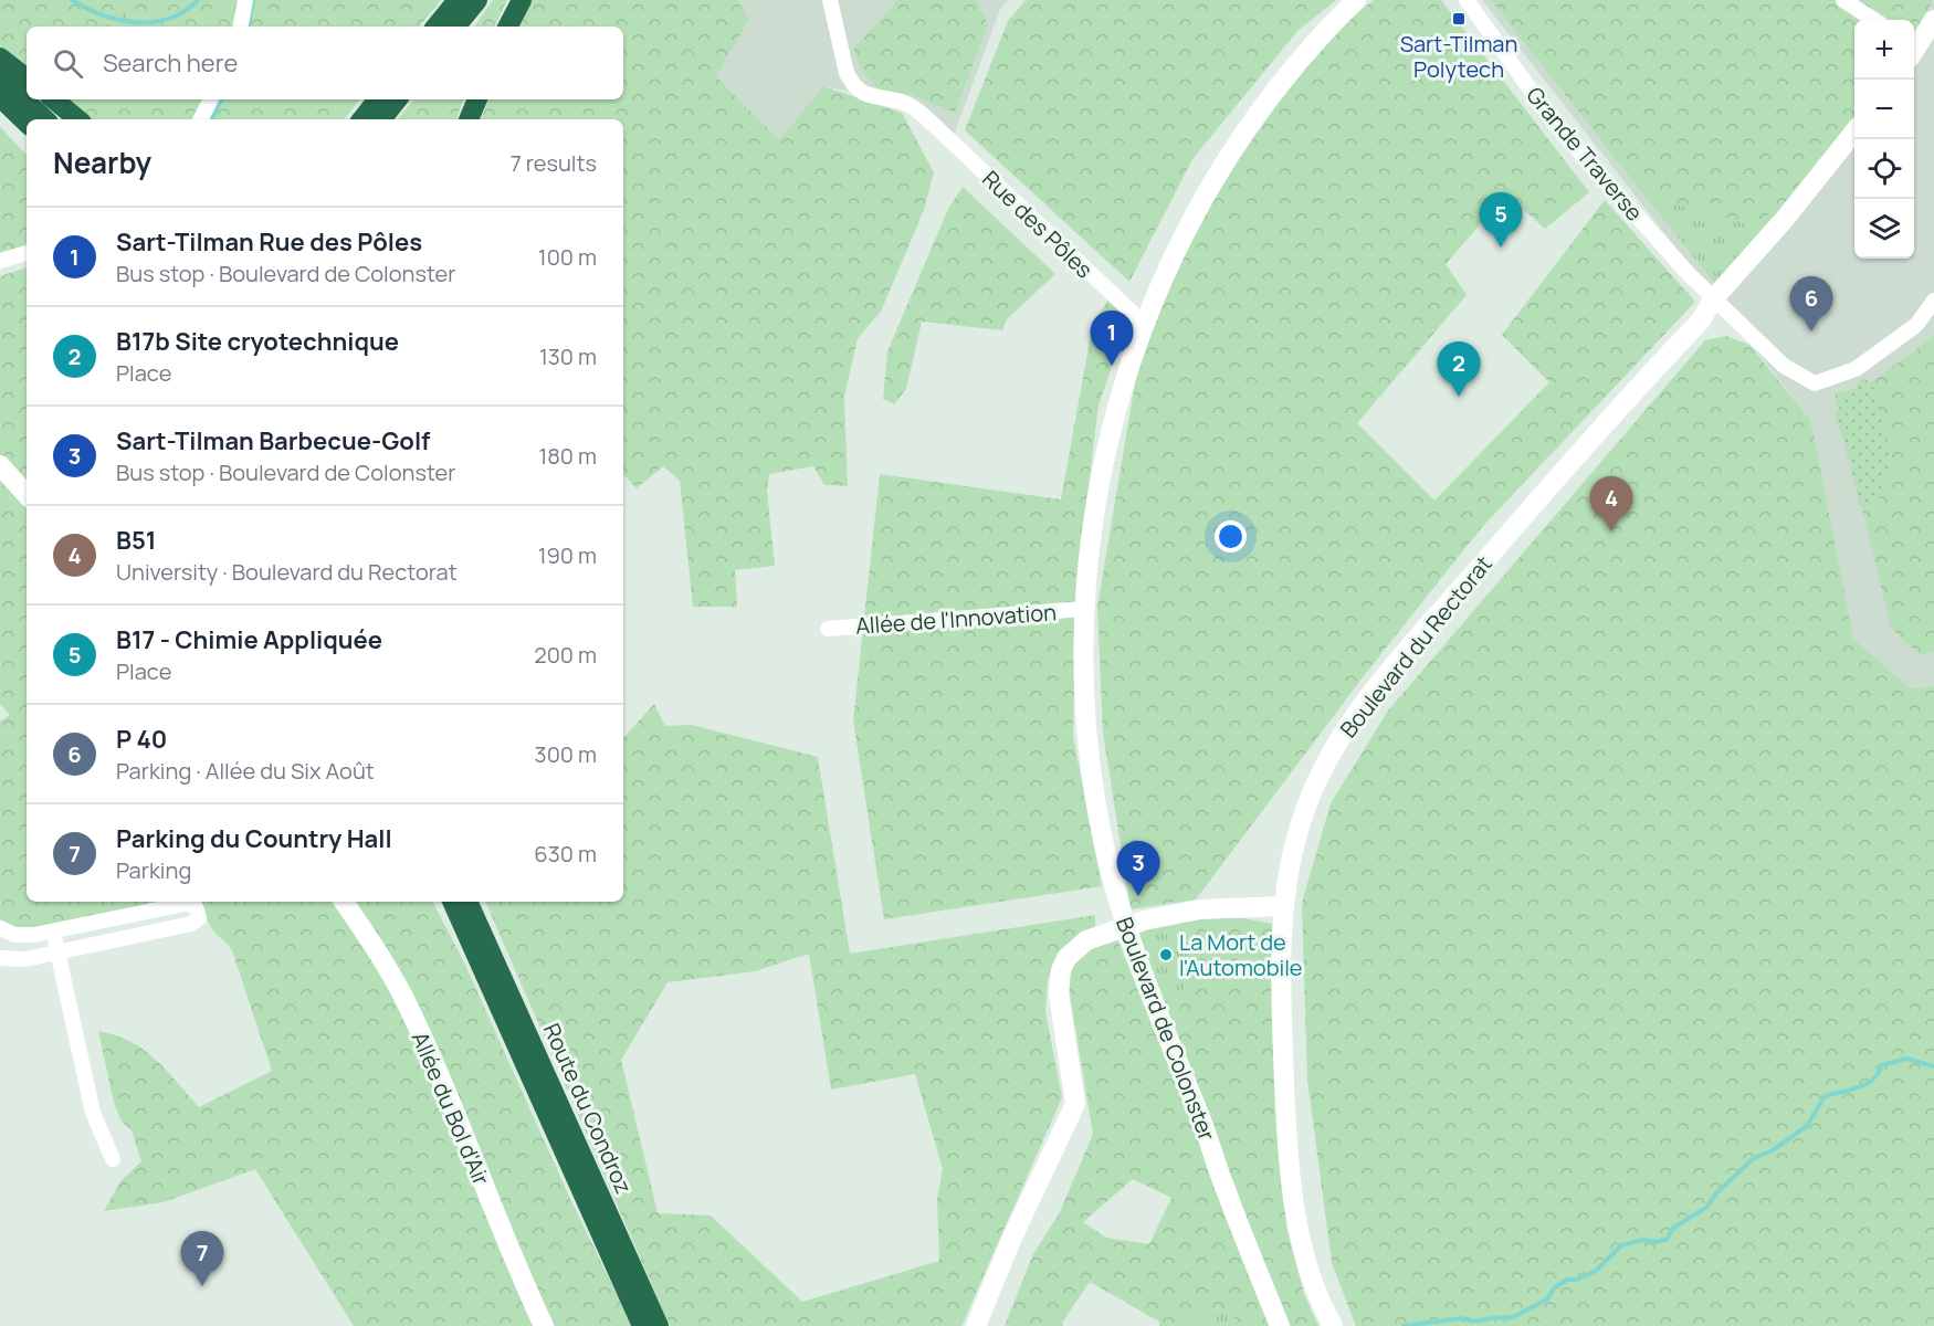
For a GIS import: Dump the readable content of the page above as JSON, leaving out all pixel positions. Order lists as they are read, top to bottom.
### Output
{
  "streets": {
    "highway": ["Route du Condroz"],
    "main road": ["Boulevard du Rectorat", "Boulevard de Colonster", "Allée du Bol d'Air"],
    "street": ["Grande Traverse", "Rue des Pôles", "Allée de l'Innovation"]
  },
  "crossings": [
    ["Grande Traverse", "Boulevard du Rectorat"],
    ["Rue des Pôles", "Boulevard de Colonster"],
    ["Allée de l'Innovation", "Boulevard de Colonster"]
  ],
  "places": {
    "transit": ["Sart-Tilman Polytech"],
    "other": ["La Mort de l'Automobile"]
  },
  "page": {
    "map_buttons": ["+", "−"],
    "search": "Search here",
    "heading": ["Nearby", "7 results"],
    "pins": [
      "5",
      "6",
      "1",
      "2",
      "4",
      "3",
      "7"
    ],
    "list": [
      {
        "mark": "1",
        "name": "Sart-Tilman Rue des Pôles",
        "note": "Bus stop · Boulevard de Colonster",
        "value": "100 m"
      },
      {
        "mark": "2",
        "name": "B17b Site cryotechnique",
        "note": "Place",
        "value": "130 m"
      },
      {
        "mark": "3",
        "name": "Sart-Tilman Barbecue-Golf",
        "note": "Bus stop · Boulevard de Colonster",
        "value": "180 m"
      },
      {
        "mark": "4",
        "name": "B51",
        "note": "University · Boulevard du Rectorat",
        "value": "190 m"
      },
      {
        "mark": "5",
        "name": "B17 - Chimie Appliquée",
        "note": "Place",
        "value": "200 m"
      },
      {
        "mark": "6",
        "name": "P 40",
        "note": "Parking · Allée du Six Août",
        "value": "300 m"
      },
      {
        "mark": "7",
        "name": "Parking du Country Hall",
        "note": "Parking",
        "value": "630 m"
      }
    ]
  }
}
